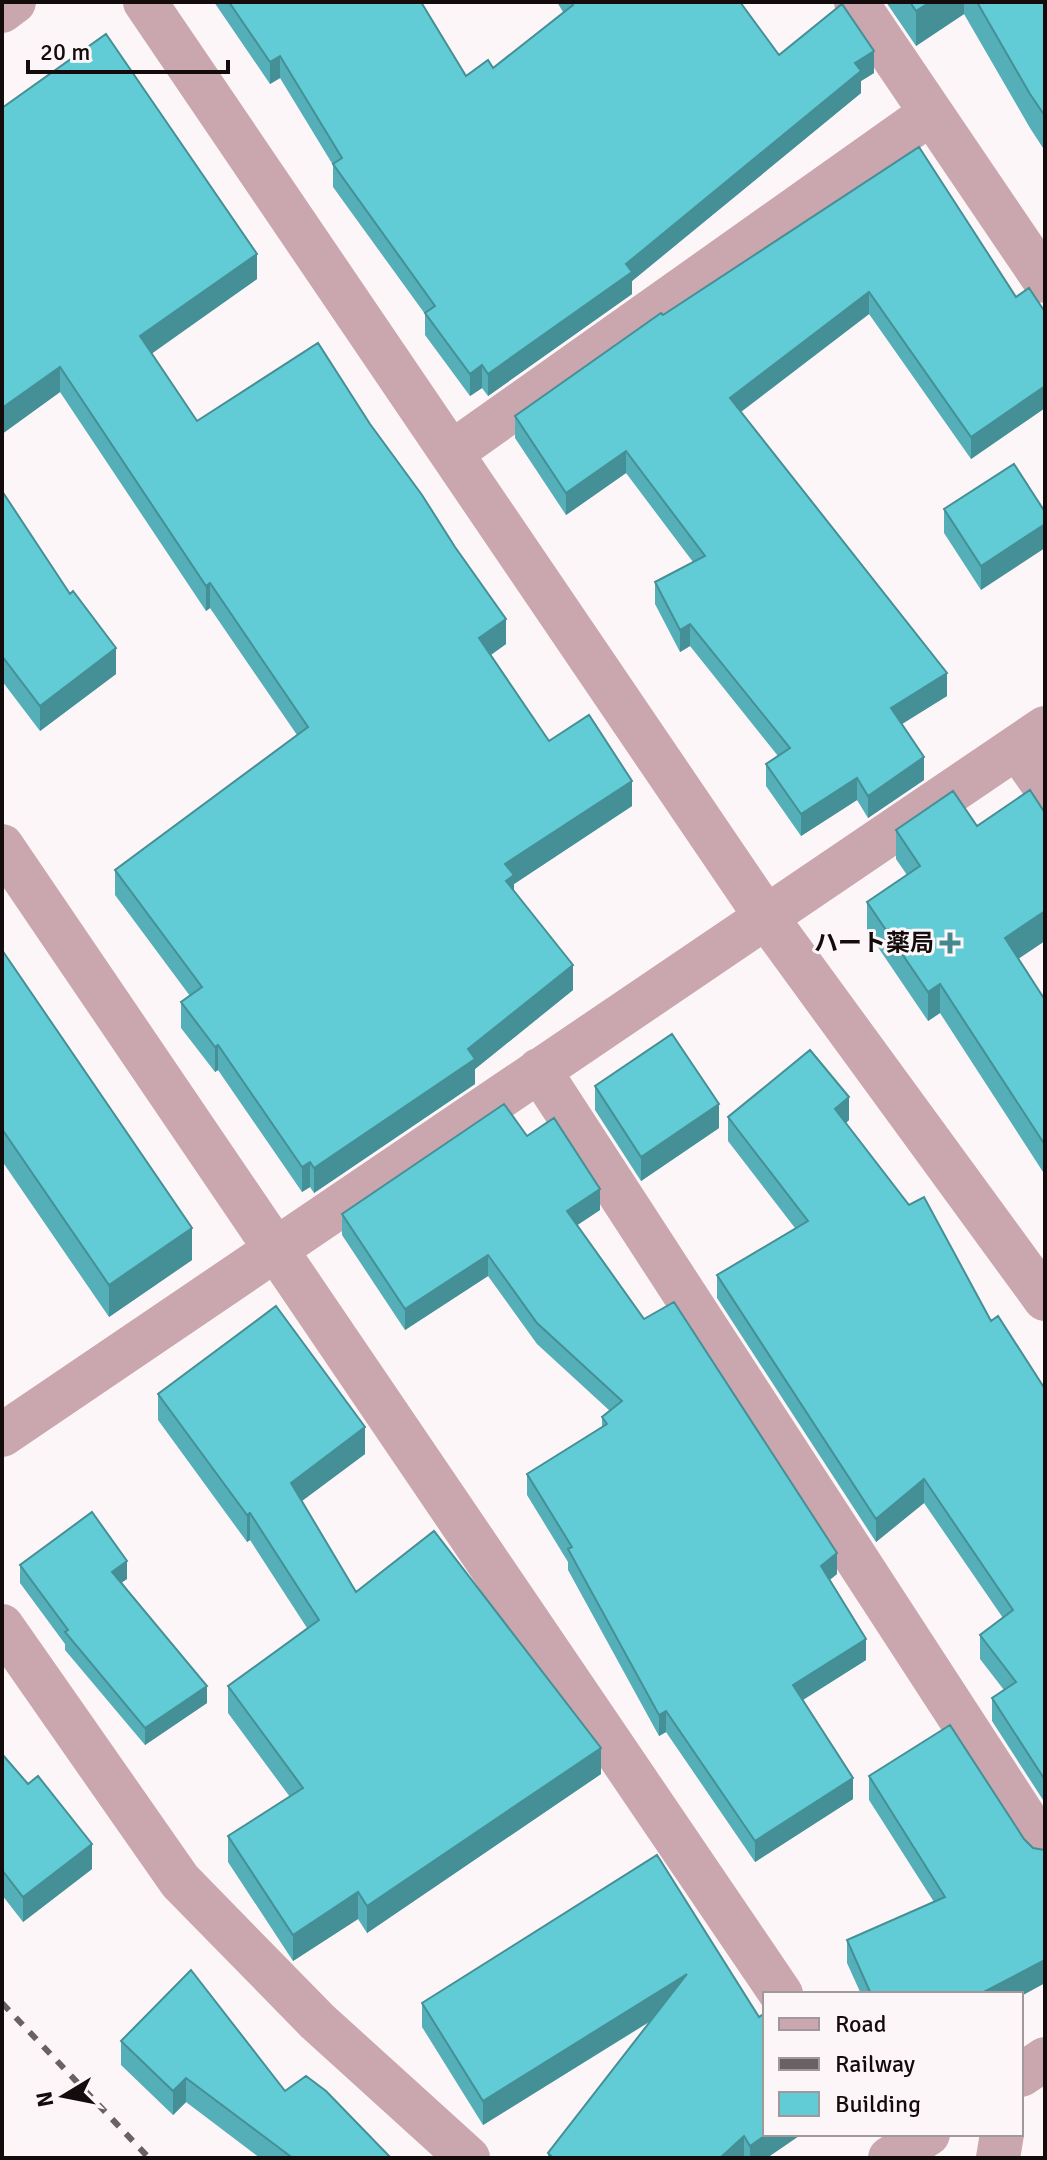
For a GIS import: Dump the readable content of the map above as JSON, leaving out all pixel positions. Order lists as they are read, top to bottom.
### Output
{
  "places": {
    "health": ["ハート薬局"]
  },
  "legend": ["Road", "Railway", "Building"],
  "scale_bar": "20 m",
  "north": "left"
}
